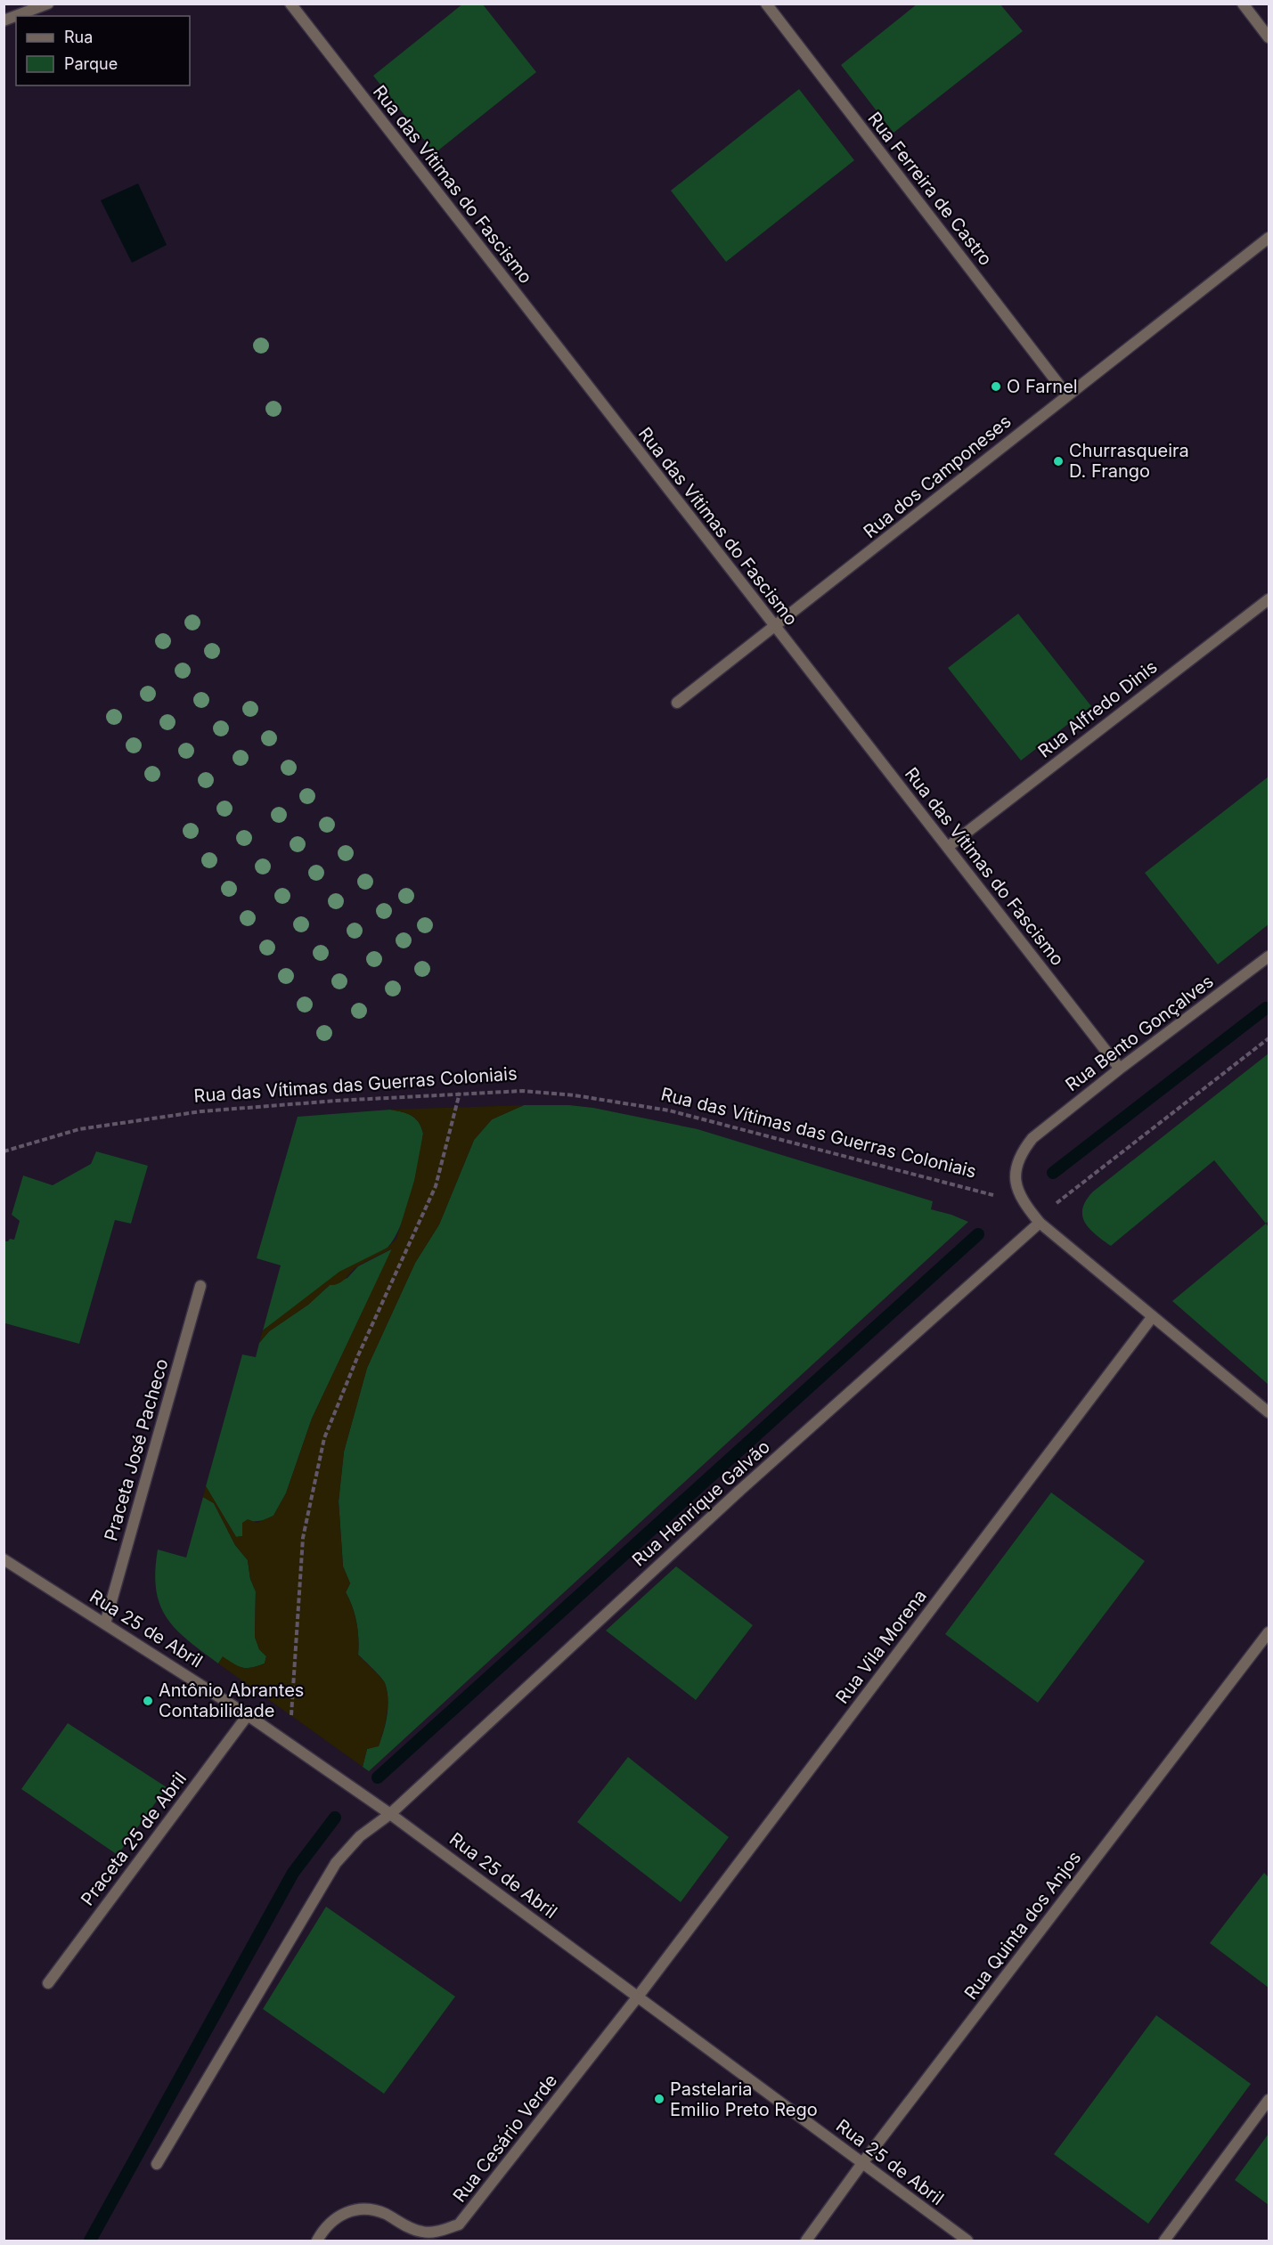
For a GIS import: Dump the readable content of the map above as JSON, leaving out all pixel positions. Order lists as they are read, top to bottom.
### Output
{
  "streets": {
    "street": [
      "Rua das Vítimas do Fascismo",
      "Rua Ferreira de Castro",
      "Rua dos Camponeses",
      "Rua Alfredo Dinis",
      "Rua Bento Gonçalves",
      "Praceta José Pacheco",
      "Rua Henrique Galvão",
      "Rua 25 de Abril",
      "Rua Vila Morena",
      "Praceta 25 de Abril",
      "Rua Quinta dos Anjos",
      "Rua Cesário Verde"
    ],
    "path": ["Rua das Vítimas das Guerras Coloniais"]
  },
  "crossings": [
    ["Rua das Vítimas do Fascismo", "Rua dos Camponeses"],
    ["Rua das Vítimas do Fascismo", "Rua Alfredo Dinis"],
    ["Rua das Vítimas do Fascismo", "Rua Bento Gonçalves"],
    ["Rua Ferreira de Castro", "Rua dos Camponeses"],
    ["Rua Bento Gonçalves", "Rua das Vítimas das Guerras Coloniais"],
    ["Praceta José Pacheco", "Rua 25 de Abril"],
    ["Rua Henrique Galvão", "Rua 25 de Abril"],
    ["Rua 25 de Abril", "Rua Vila Morena"],
    ["Rua 25 de Abril", "Praceta 25 de Abril"],
    ["Rua 25 de Abril", "Rua Quinta dos Anjos"],
    ["Rua 25 de Abril", "Rua Cesário Verde"],
    ["Rua Vila Morena", "Rua Cesário Verde"]
  ],
  "places": [
    "O Farnel",
    "Churrasqueira D. Frango",
    "Antônio Abrantes Contabilidade",
    "Pastelaria Emilio Preto Rego"
  ],
  "legend": ["Rua", "Parque"]
}
